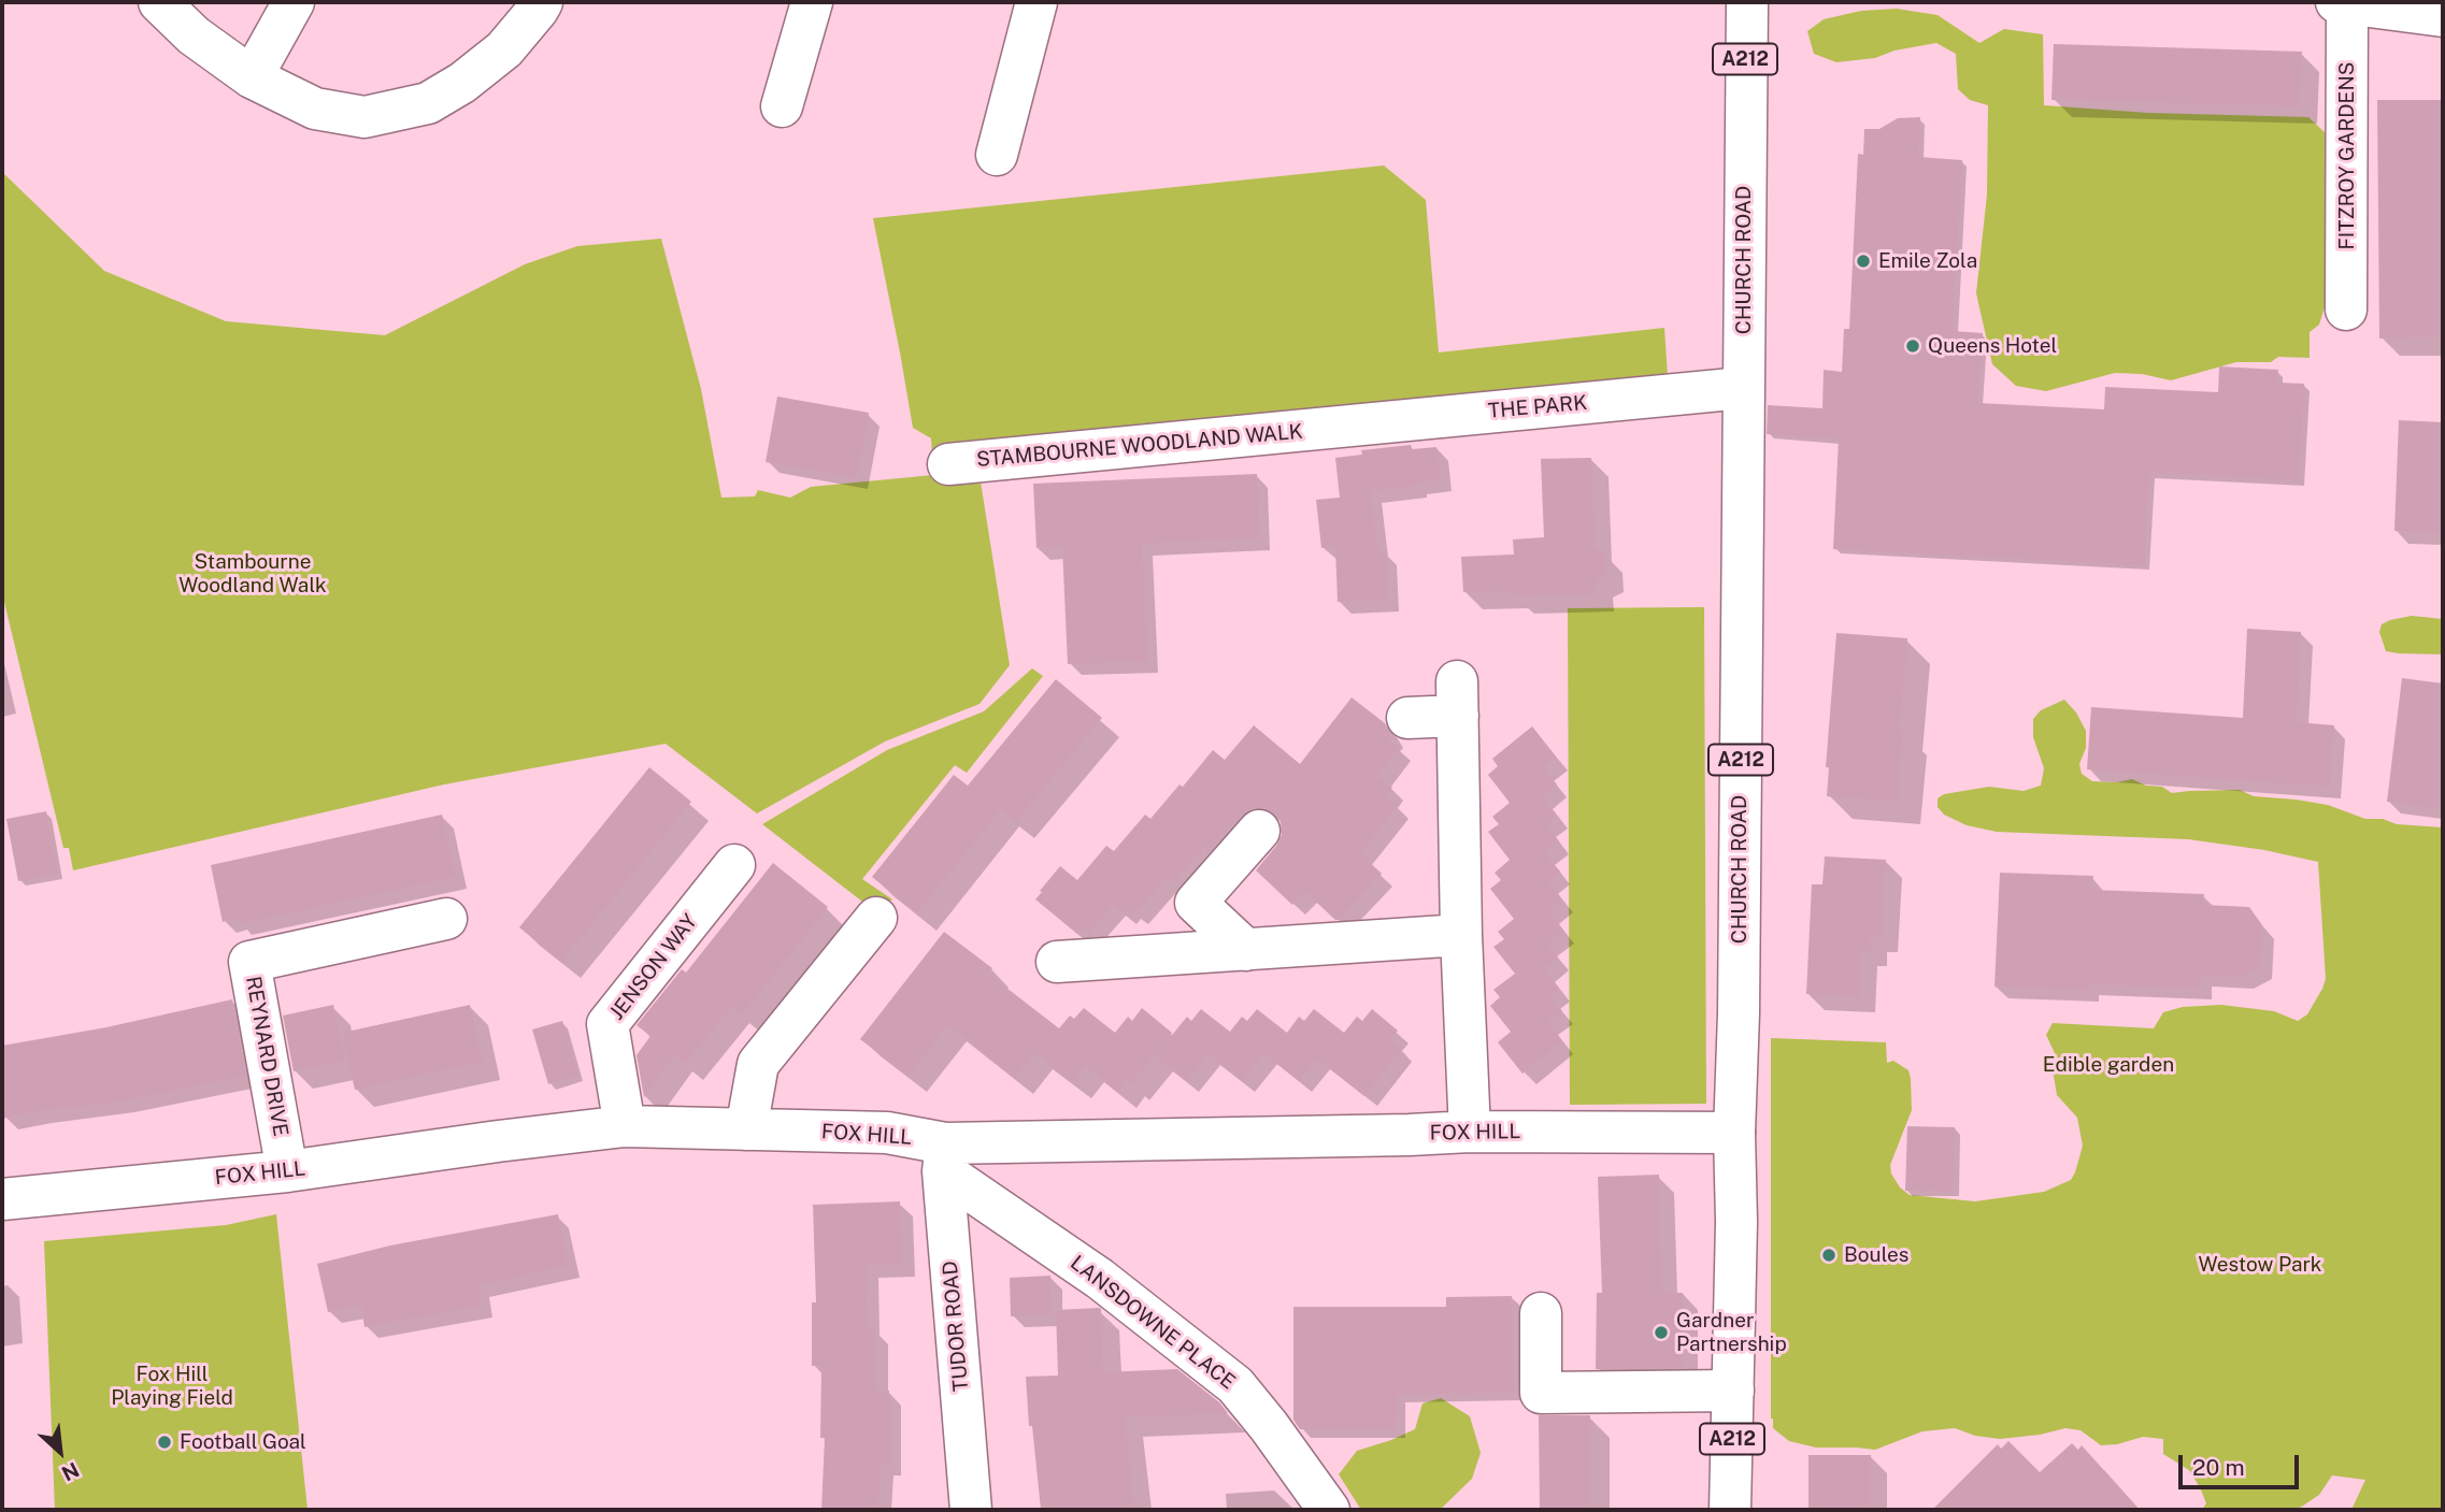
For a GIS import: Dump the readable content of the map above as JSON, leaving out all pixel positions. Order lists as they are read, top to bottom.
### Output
{
  "streets": {
    "street": [
      "A212",
      "FITZROY GARDENS",
      "CHURCH ROAD",
      "THE PARK",
      "STAMBOURNE WOODLAND WALK",
      "JENSON WAY",
      "REYNARD DRIVE",
      "FOX HILL",
      "LANSDOWNE PLACE",
      "TUDOR ROAD"
    ]
  },
  "crossings": [
    ["CHURCH ROAD", "THE PARK"],
    ["CHURCH ROAD", "FOX HILL"],
    ["THE PARK", "STAMBOURNE WOODLAND WALK"],
    ["JENSON WAY", "FOX HILL"],
    ["REYNARD DRIVE", "FOX HILL"],
    ["FOX HILL", "LANSDOWNE PLACE"],
    ["FOX HILL", "TUDOR ROAD"],
    ["LANSDOWNE PLACE", "TUDOR ROAD"]
  ],
  "parks": [
    "Stambourne Woodland Walk",
    "Edible garden",
    "Westow Park",
    "Fox Hill Playing Field"
  ],
  "places": [
    "Emile Zola",
    "Queens Hotel",
    "Boules",
    "Gardner Partnership",
    "Football Goal"
  ],
  "scale_bar": "20 m",
  "north": "bottom right"
}
